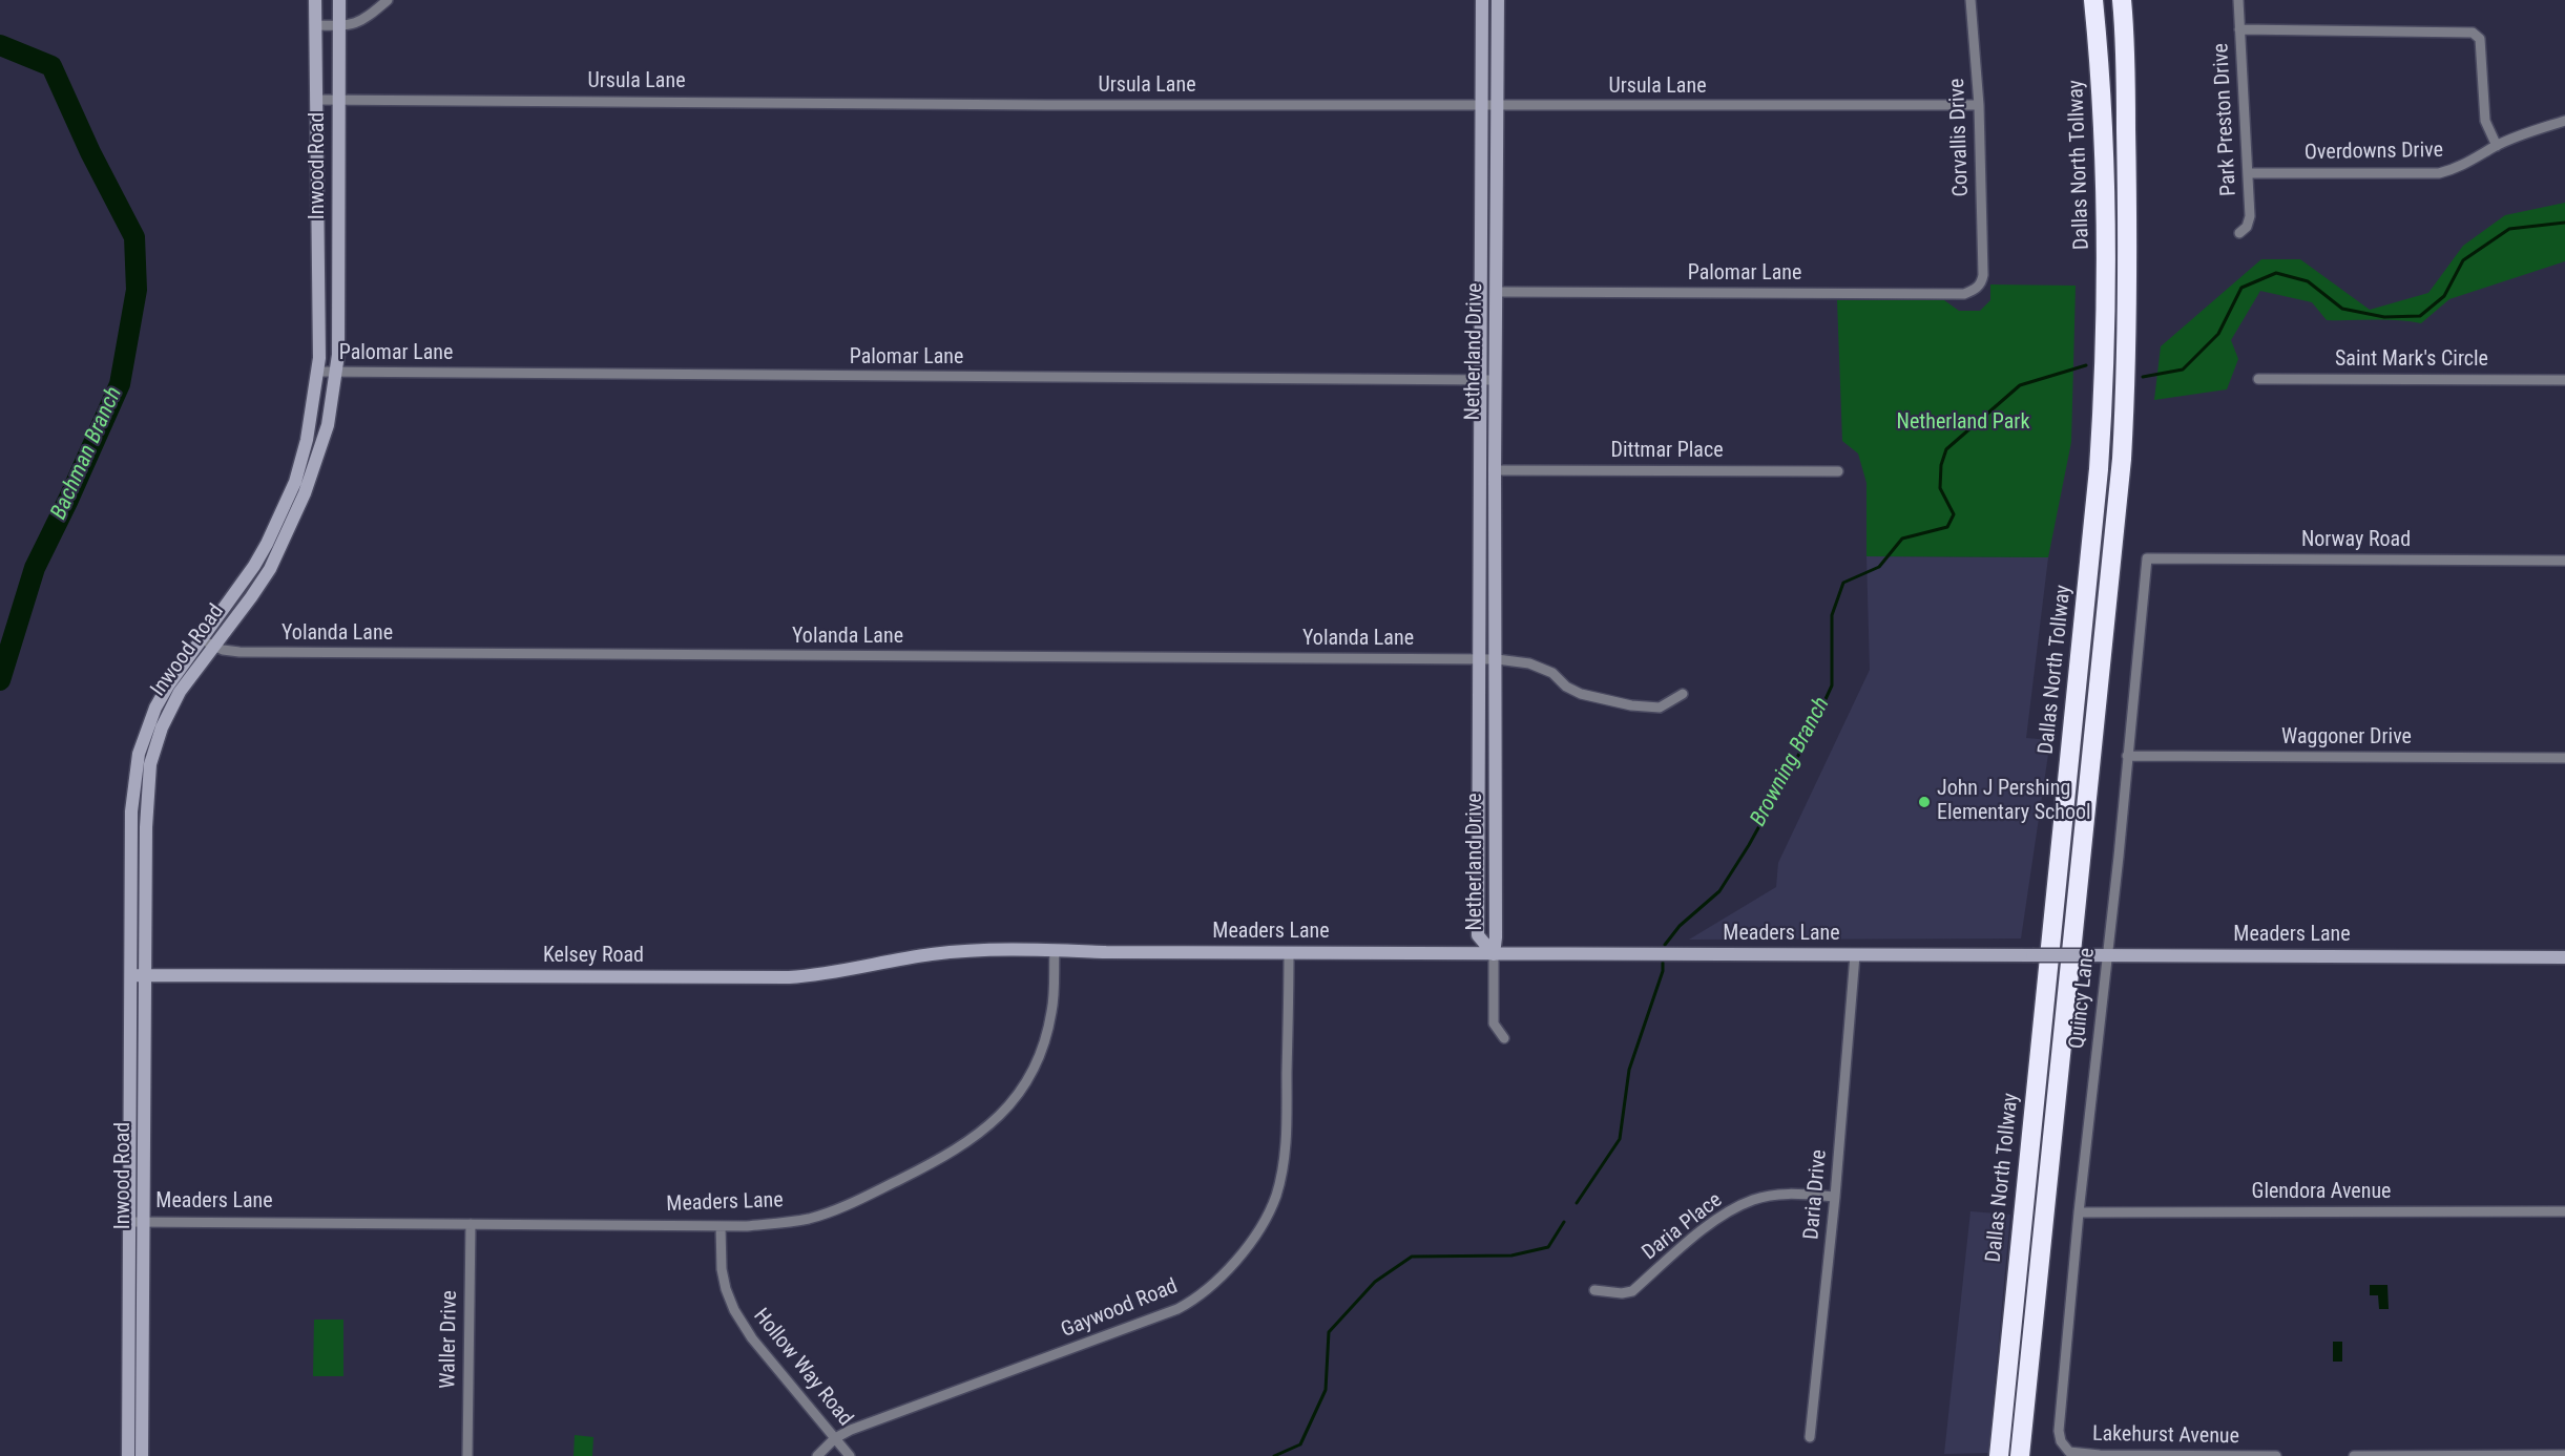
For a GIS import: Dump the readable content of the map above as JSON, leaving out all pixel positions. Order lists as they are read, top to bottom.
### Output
{
  "streets": {
    "highway": ["Dallas North Tollway"],
    "street": [
      "Ursula Lane",
      "Park Preston Drive",
      "Corvallis Drive",
      "Overdowns Drive",
      "Inwood Road",
      "Palomar Lane",
      "Netherland Drive",
      "Saint Mark's Circle",
      "Dittmar Place",
      "Norway Road",
      "Yolanda Lane",
      "Waggoner Drive",
      "Meaders Lane",
      "Kelsey Road",
      "Quincy Lane",
      "Glendora Avenue",
      "Daria Drive",
      "Daria Place",
      "Gaywood Road",
      "Waller Drive",
      "Hollow Way Road",
      "Lakehurst Avenue"
    ]
  },
  "crossings": [
    ["Ursula Lane", "Corvallis Drive"],
    ["Ursula Lane", "Inwood Road"],
    ["Ursula Lane", "Netherland Drive"],
    ["Park Preston Drive", "Overdowns Drive"],
    ["Corvallis Drive", "Palomar Lane"],
    ["Inwood Road", "Palomar Lane"],
    ["Inwood Road", "Yolanda Lane"],
    ["Inwood Road", "Meaders Lane"],
    ["Inwood Road", "Kelsey Road"],
    ["Palomar Lane", "Netherland Drive"],
    ["Netherland Drive", "Dittmar Place"],
    ["Netherland Drive", "Yolanda Lane"],
    ["Netherland Drive", "Meaders Lane"],
    ["Norway Road", "Quincy Lane"],
    ["Waggoner Drive", "Quincy Lane"],
    ["Meaders Lane", "Kelsey Road"],
    ["Meaders Lane", "Quincy Lane"],
    ["Meaders Lane", "Daria Drive"],
    ["Meaders Lane", "Gaywood Road"],
    ["Meaders Lane", "Waller Drive"],
    ["Meaders Lane", "Hollow Way Road"],
    ["Quincy Lane", "Glendora Avenue"],
    ["Quincy Lane", "Lakehurst Avenue"],
    ["Daria Drive", "Daria Place"],
    ["Gaywood Road", "Hollow Way Road"]
  ],
  "water": ["Bachman Branch", "Browning Branch"],
  "parks": ["Netherland Park"],
  "places": ["John J Pershing Elementary School"]
}
